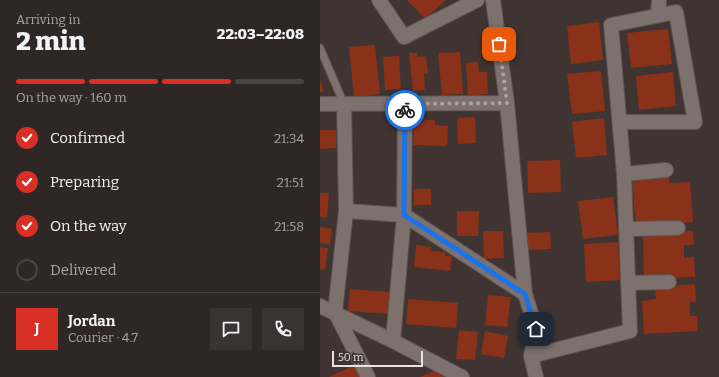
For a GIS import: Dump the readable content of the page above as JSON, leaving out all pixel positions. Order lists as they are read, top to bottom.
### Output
{
  "scale_bar": "50 m",
  "page": {
    "heading": ["2 min", "Arriving in", "22:03–22:08"],
    "panel": ["Jordan", "Courier · 4.7"],
    "bar": "On the way · 160 m",
    "list": [
      ["Confirmed", "21:34"],
      ["Preparing", "21:51"],
      ["On the way", "21:58"],
      "Delivered"
    ],
    "round": "J",
    "scale": "50 m"
  }
}
